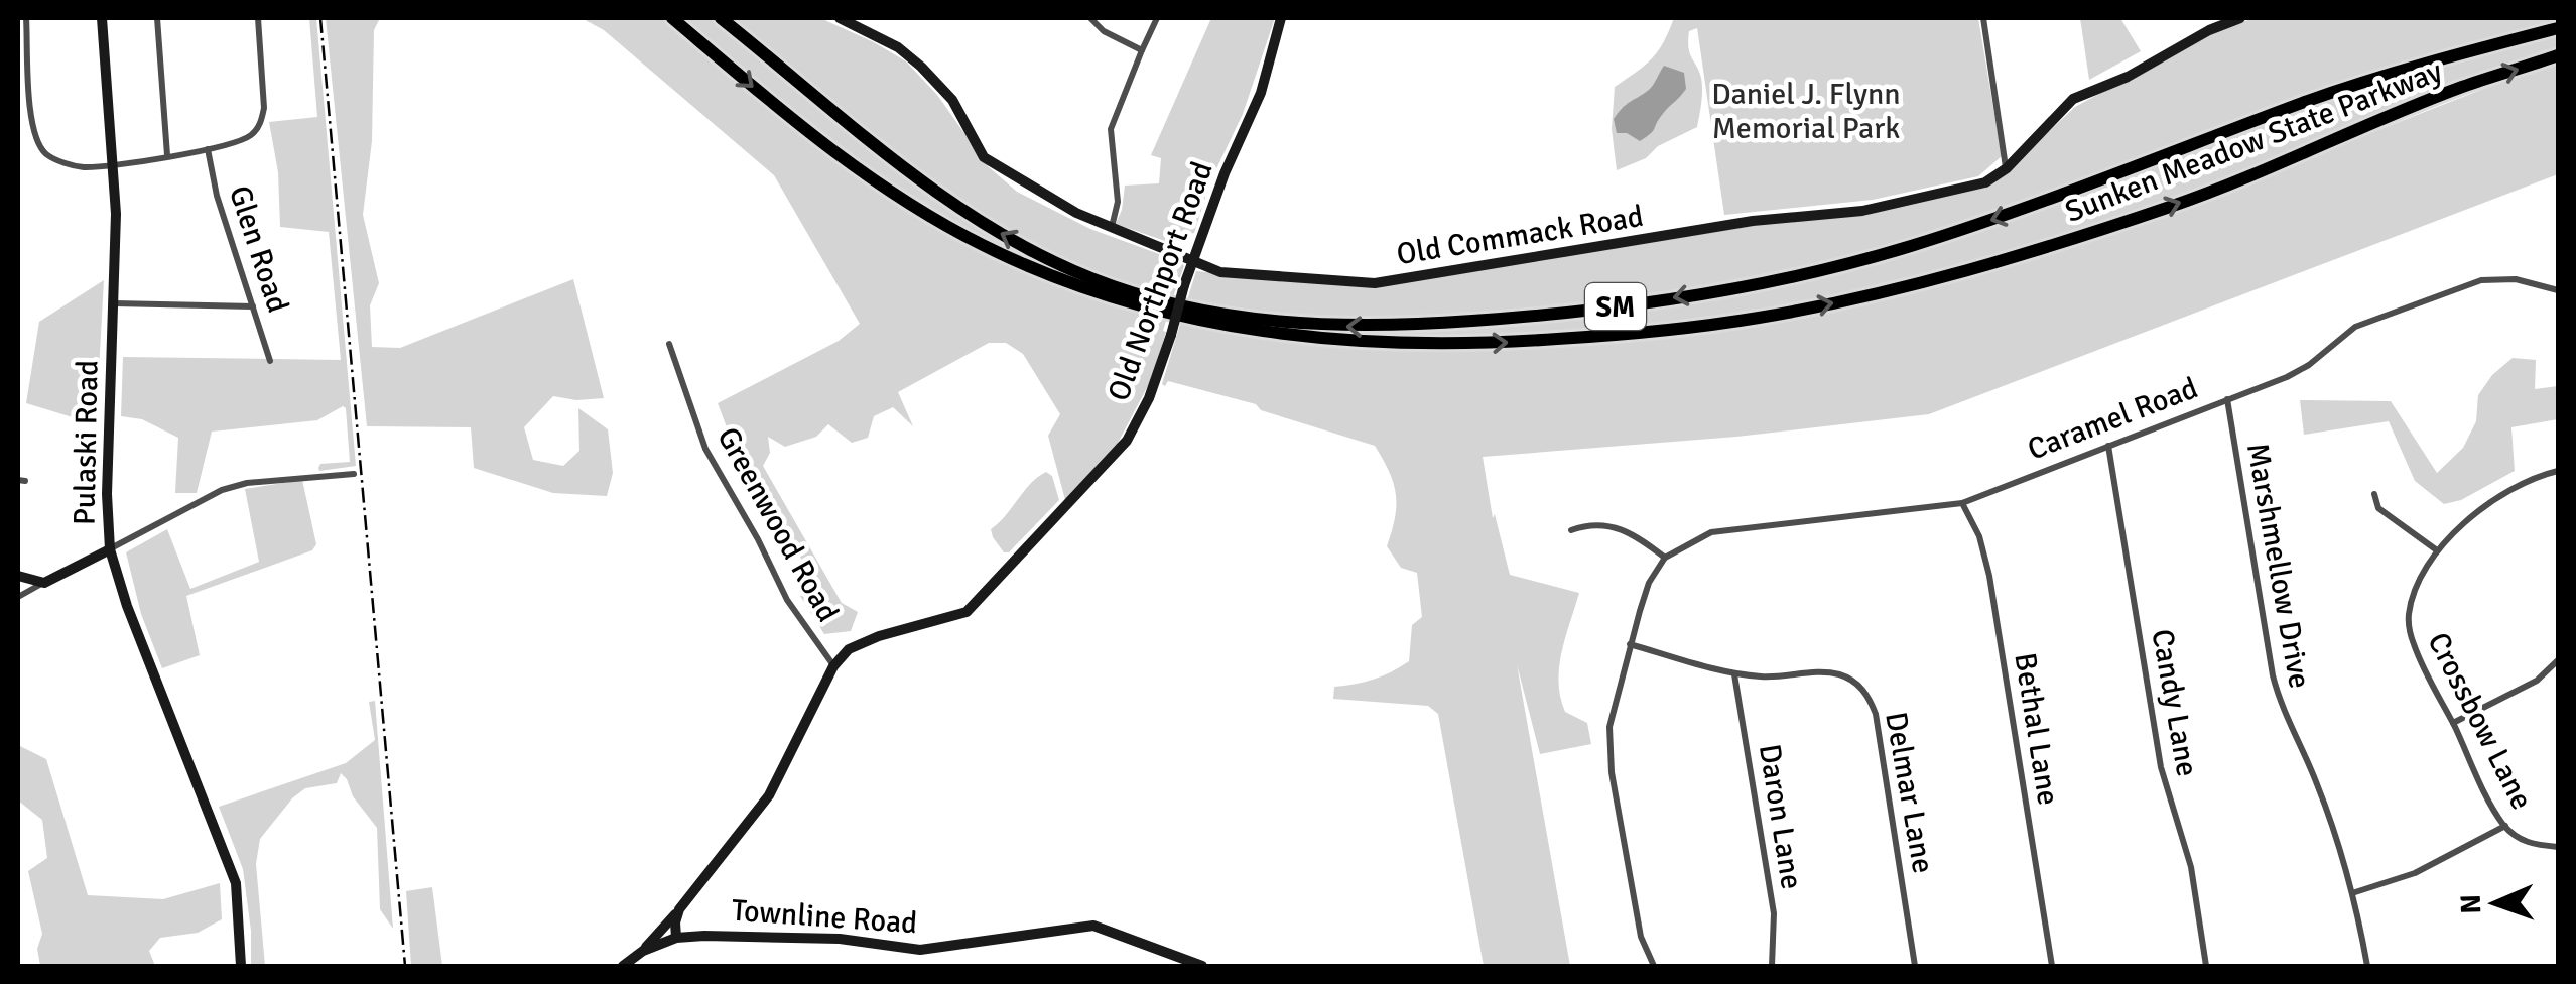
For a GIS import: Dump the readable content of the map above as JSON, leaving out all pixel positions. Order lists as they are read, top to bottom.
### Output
{
  "streets": {
    "highway": ["Sunken Meadow State Parkway", "SM"],
    "main road": [
      "Old Commack Road",
      "Old Northport Road",
      "Pulaski Road",
      "Townline Road"
    ],
    "street": [
      "Glen Road",
      "Caramel Road",
      "Greenwood Road",
      "Marshmellow Drive",
      "Candy Lane",
      "Crossbow Lane",
      "Bethal Lane",
      "Delmar Lane",
      "Daron Lane"
    ]
  },
  "crossings": [
    ["Old Commack Road", "Old Northport Road"],
    ["Old Northport Road", "Greenwood Road"],
    ["Old Northport Road", "Townline Road"],
    ["Caramel Road", "Marshmellow Drive"],
    ["Caramel Road", "Candy Lane"],
    ["Caramel Road", "Bethal Lane"],
    ["Delmar Lane", "Daron Lane"]
  ],
  "parks": ["Daniel J. Flynn Memorial Park"],
  "north": "left"
}
